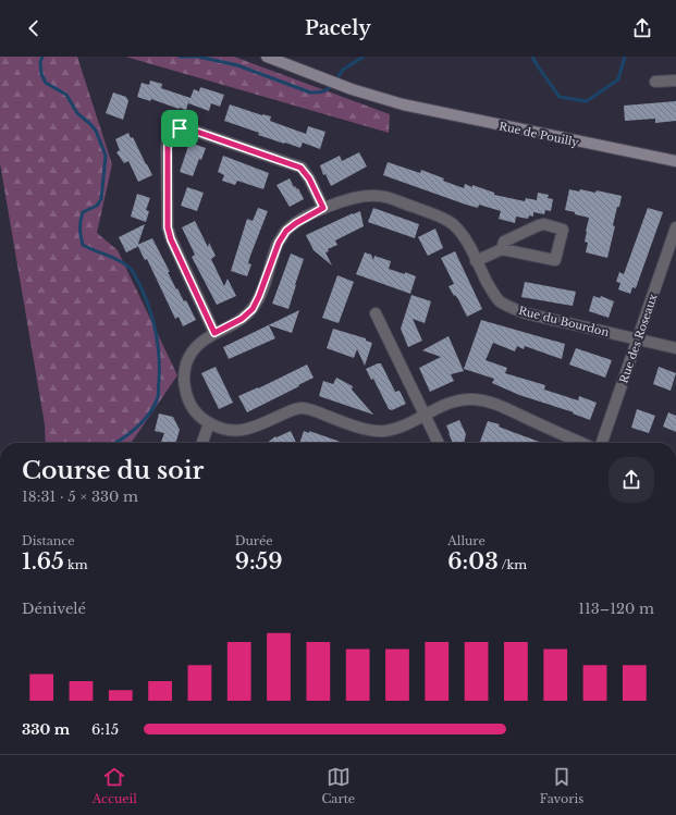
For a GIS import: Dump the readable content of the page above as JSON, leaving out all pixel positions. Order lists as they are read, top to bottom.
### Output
{
  "streets": {
    "main road": ["Rue de Pouilly"],
    "street": ["Rue du Bourdon", "Rue des Roseaux"]
  },
  "crossings": [
    ["Rue du Bourdon", "Rue des Roseaux"]
  ],
  "page": {
    "header": "Pacely",
    "heading": ["Course du soir", "18:31 · 5 × 330 m"],
    "stats": [
      ["Distance", "1.65 km"],
      ["Durée", "9:59"],
      ["Allure", "6:03 /km"]
    ],
    "chart": ["Dénivelé", "113–120 m"],
    "list": [
      {
        "name": "330 m",
        "note": "6:15"
      }
    ],
    "tabs": ["Accueil", "Carte", "Favoris"]
  }
}
